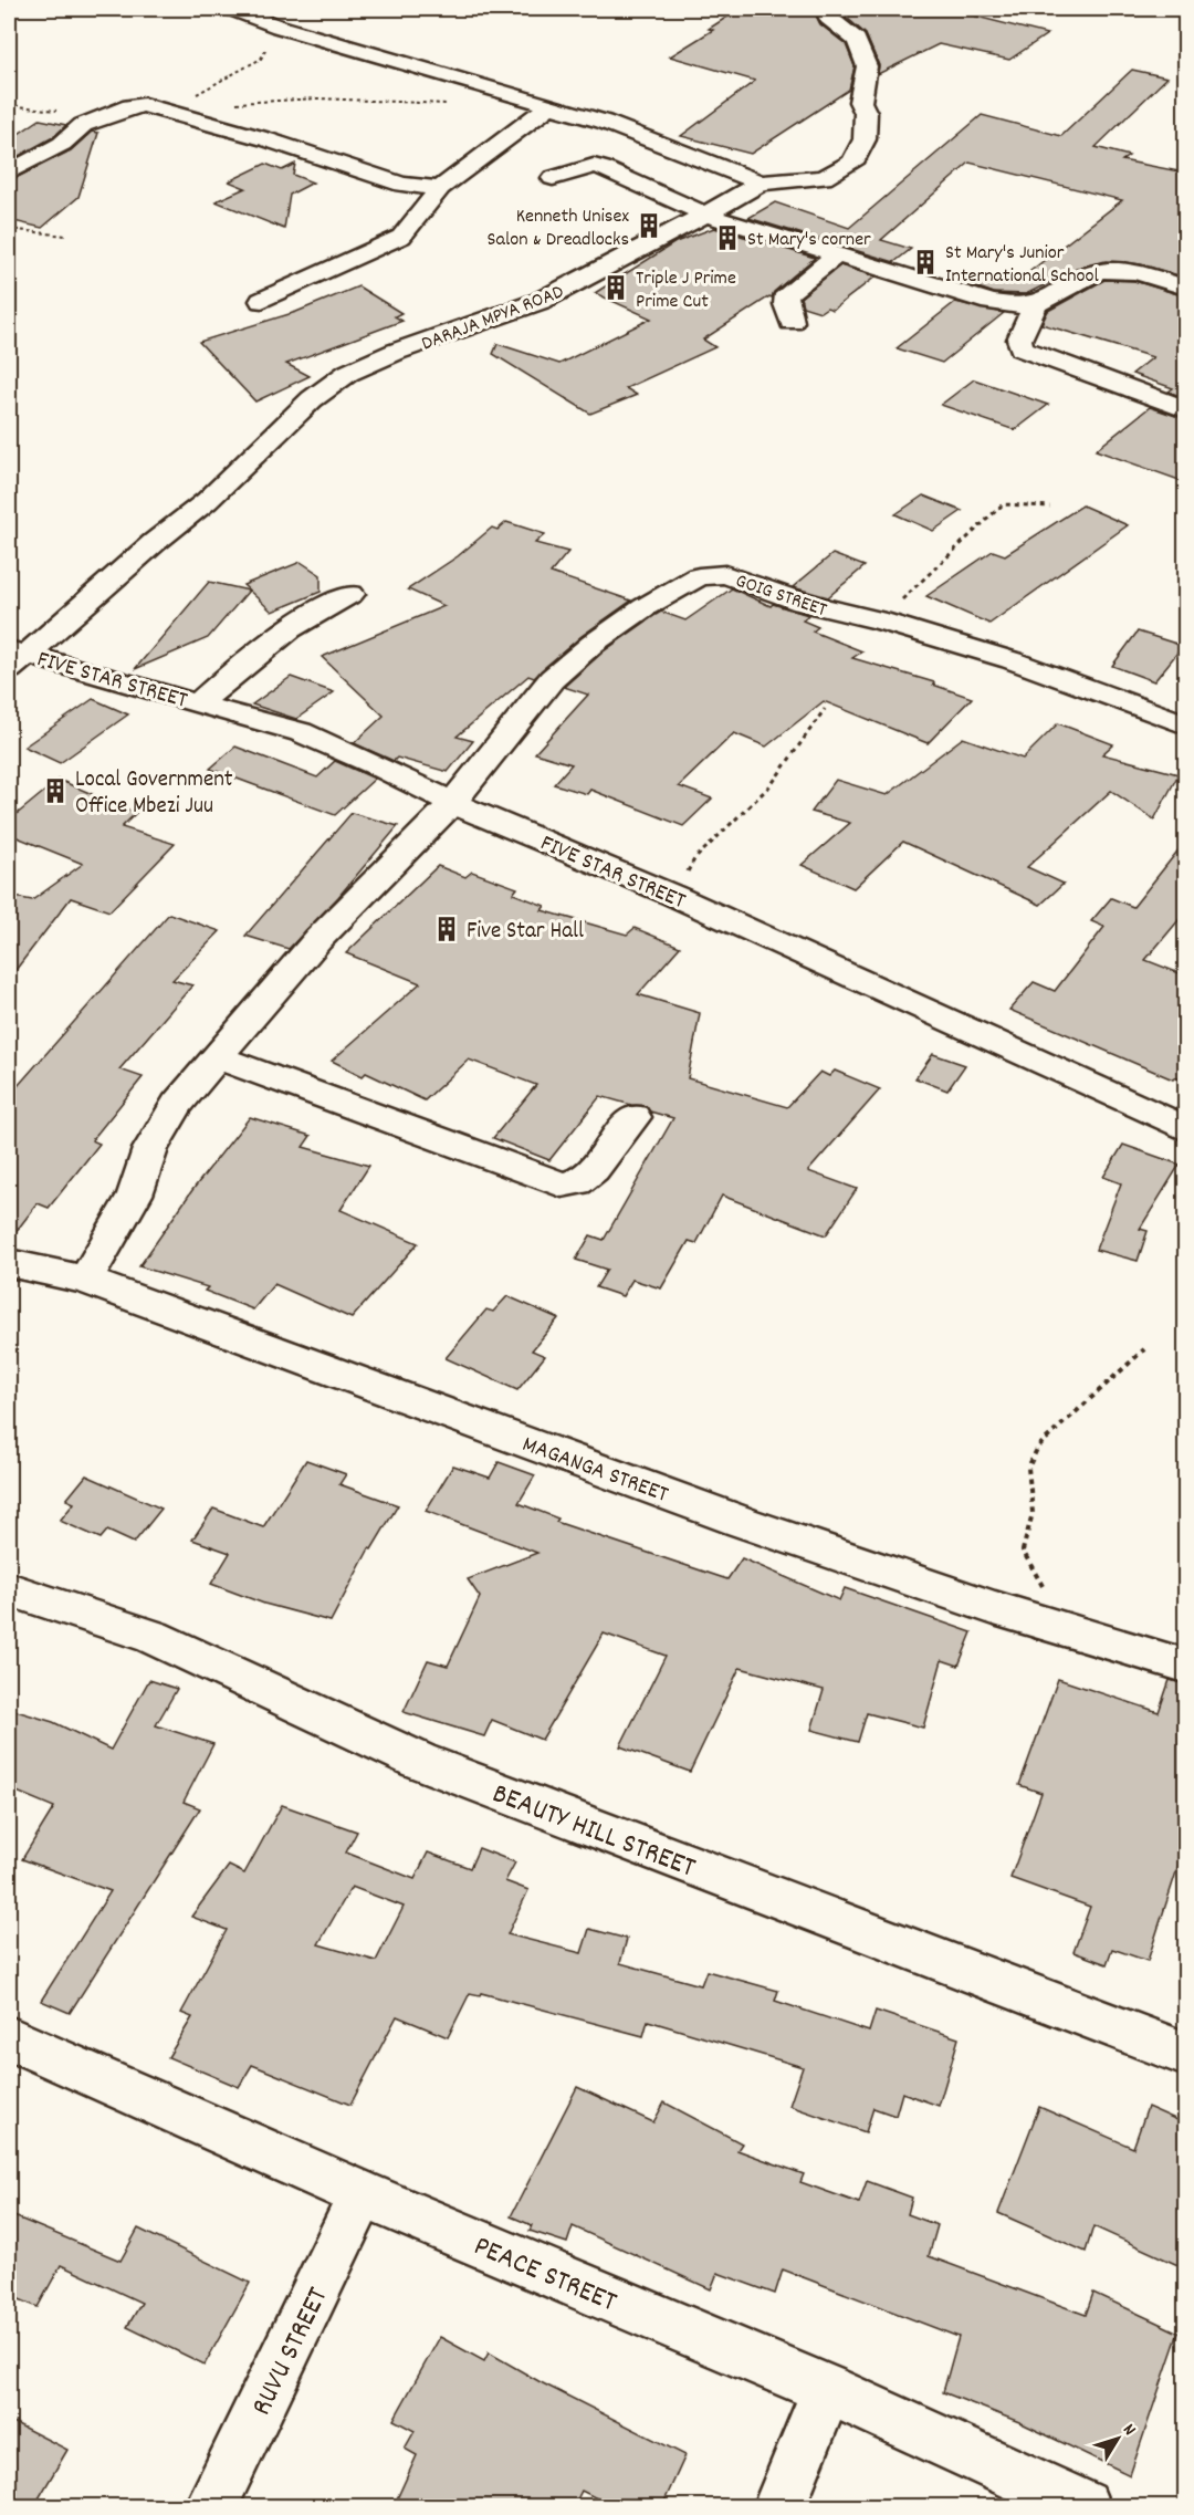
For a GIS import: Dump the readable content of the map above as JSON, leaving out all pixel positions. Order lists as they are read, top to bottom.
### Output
{
  "streets": {
    "street": [
      "DARAJA MPYA ROAD",
      "GOIG STREET",
      "FIVE STAR STREET",
      "MAGANGA STREET",
      "BEAUTY HILL STREET",
      "PEACE STREET",
      "RUVU STREET"
    ]
  },
  "crossings": [
    ["DARAJA MPYA ROAD", "FIVE STAR STREET"],
    ["GOIG STREET", "FIVE STAR STREET"],
    ["GOIG STREET", "MAGANGA STREET"],
    ["PEACE STREET", "RUVU STREET"]
  ],
  "places": {
    "building": [
      "Kenneth Unisex Salon & Dreadlocks",
      "St Mary's corner",
      "St Mary's Junior International School",
      "Triple J Prime Prime Cut",
      "Local Government Office Mbezi Juu",
      "Five Star Hall"
    ]
  },
  "north": "top right"
}
